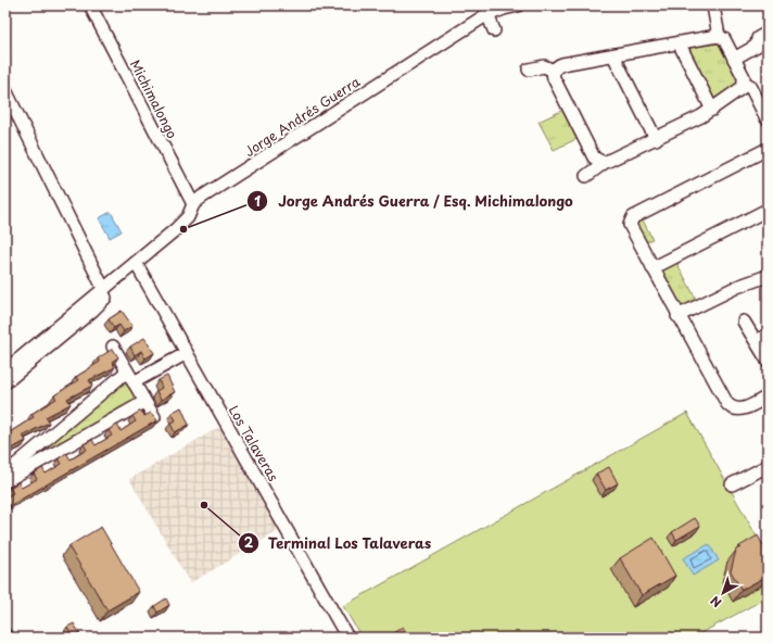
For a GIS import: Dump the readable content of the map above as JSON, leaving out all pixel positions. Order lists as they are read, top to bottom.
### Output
{
  "streets": {
    "street": ["Michimalongo", "Jorge Andrés Guerra", "Los Talaveras"]
  },
  "crossings": [
    ["Michimalongo", "Jorge Andrés Guerra"],
    ["Jorge Andrés Guerra", "Los Talaveras"]
  ],
  "places": ["Jorge Andrés Guerra / Esq. Michimalongo", "Terminal Los Talaveras"],
  "north": "bottom left"
}
